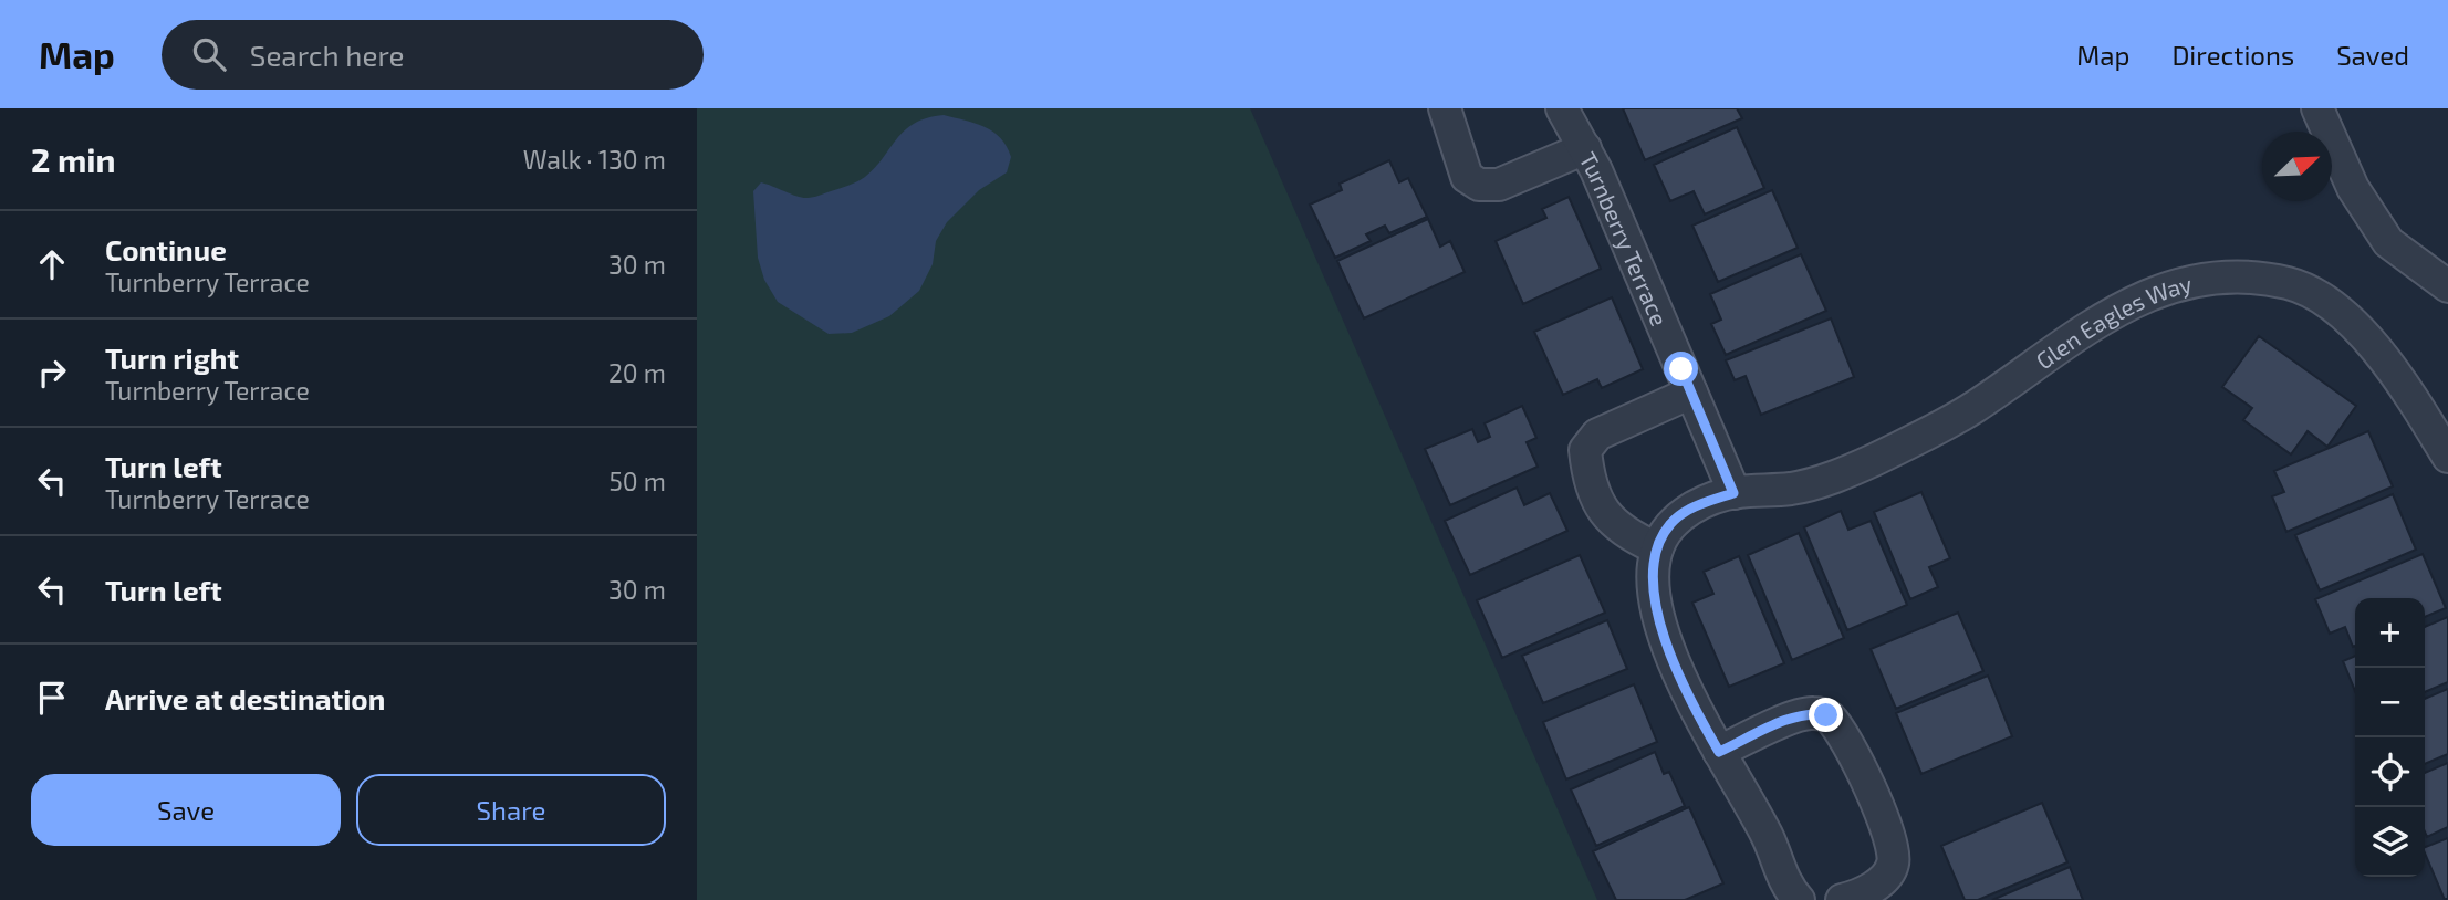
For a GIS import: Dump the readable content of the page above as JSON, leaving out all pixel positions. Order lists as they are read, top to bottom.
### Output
{
  "streets": {
    "street": ["Turnberry Terrace", "Glen Eagles Way"]
  },
  "crossings": [
    ["Turnberry Terrace", "Glen Eagles Way"]
  ],
  "north": "top right",
  "page": {
    "header": "Map",
    "search": "Search here",
    "nav": ["Map", "Directions", "Saved"],
    "heading": ["2 min", "Walk · 130 m"],
    "list": [
      ["Continue", "Turnberry Terrace", "30 m"],
      ["Turn right", "Turnberry Terrace", "20 m"],
      ["Turn left", "Turnberry Terrace", "50 m"],
      ["Turn left", "30 m"],
      "Arrive at destination"
    ],
    "map_buttons": ["+", "−"],
    "buttons": ["Save", "Share"]
  }
}
